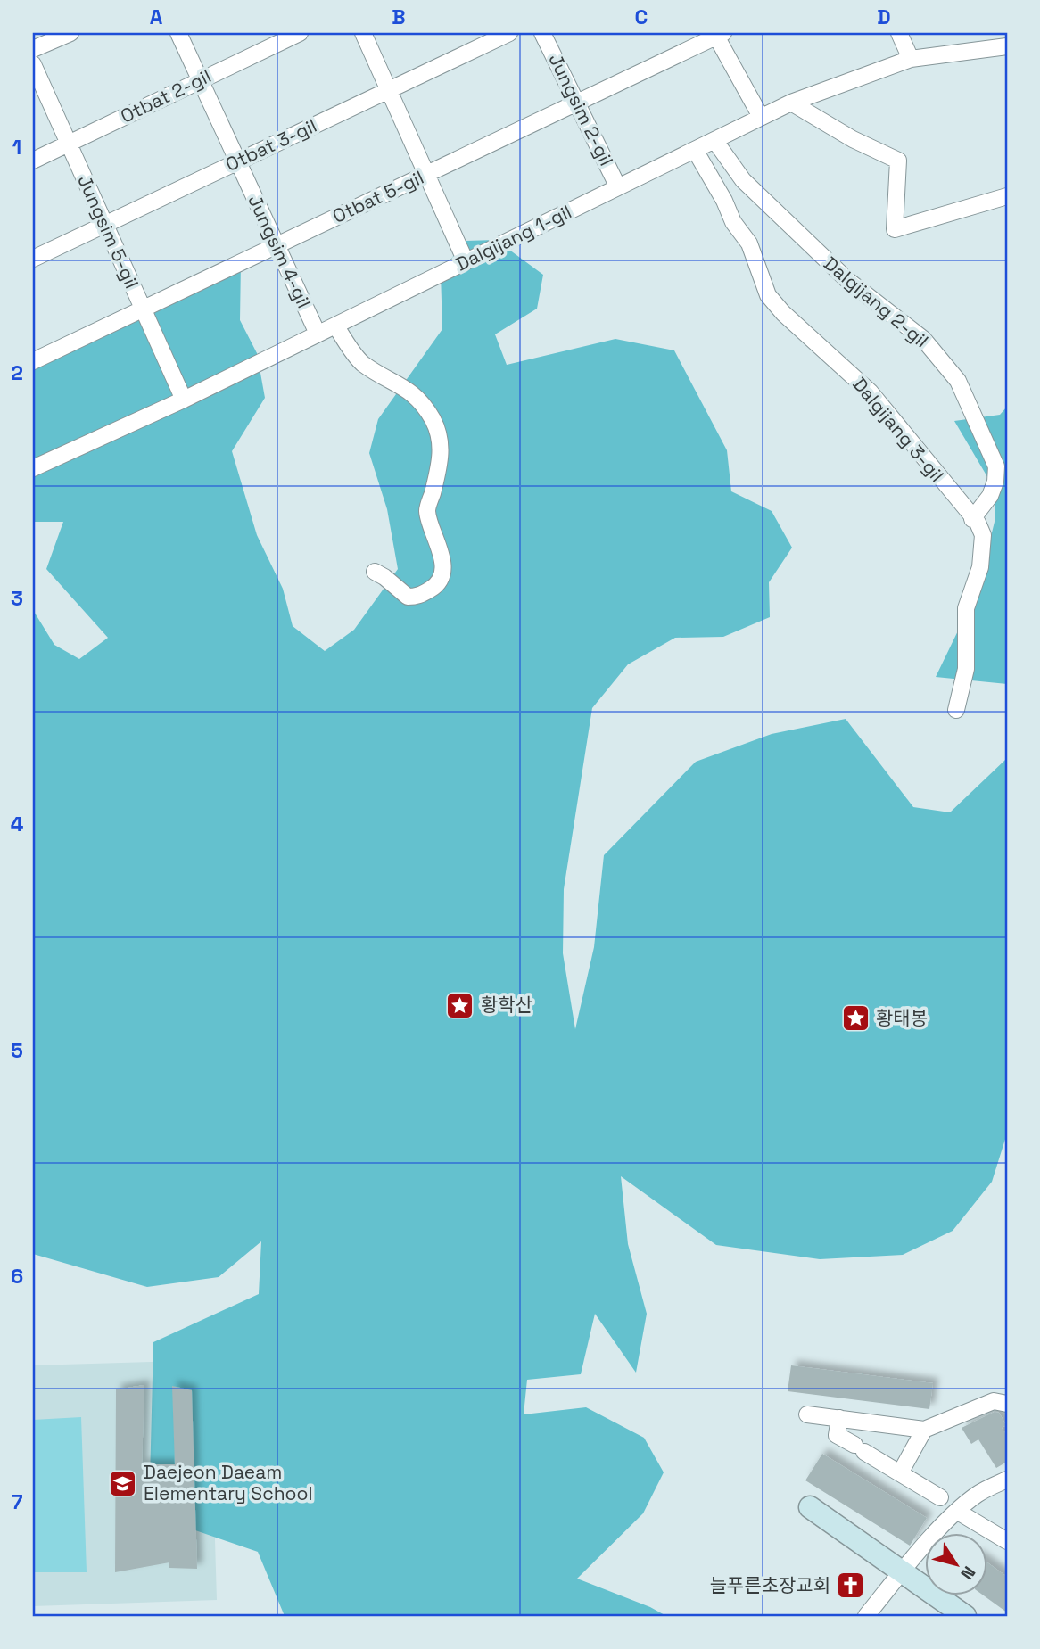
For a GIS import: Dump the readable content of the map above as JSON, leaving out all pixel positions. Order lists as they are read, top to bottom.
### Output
{
  "streets": {
    "street": [
      "Otbat 2-gil",
      "Jungsim 2-gil",
      "Otbat 3-gil",
      "Otbat 5-gil",
      "Jungsim 5-gil",
      "Dalgijang 1-gil",
      "Jungsim 4-gil",
      "Dalgijang 2-gil",
      "Dalgijang 3-gil"
    ]
  },
  "crossings": [
    ["Otbat 2-gil", "Jungsim 5-gil"],
    ["Otbat 2-gil", "Jungsim 4-gil"],
    ["Jungsim 2-gil", "Otbat 5-gil"],
    ["Jungsim 2-gil", "Dalgijang 1-gil"],
    ["Otbat 3-gil", "Jungsim 5-gil"],
    ["Otbat 3-gil", "Jungsim 4-gil"],
    ["Otbat 5-gil", "Jungsim 5-gil"],
    ["Otbat 5-gil", "Jungsim 4-gil"],
    ["Jungsim 5-gil", "Dalgijang 1-gil"],
    ["Dalgijang 1-gil", "Jungsim 4-gil"],
    ["Dalgijang 1-gil", "Dalgijang 2-gil"],
    ["Dalgijang 1-gil", "Dalgijang 3-gil"],
    ["Dalgijang 2-gil", "Dalgijang 3-gil"]
  ],
  "places": {
    "place": ["황학산", "황태봉"],
    "school or university": ["Daejeon Daeam Elementary School"],
    "church": ["늘푸른초장교회"]
  },
  "north": "bottom right",
  "grid": {
    "columns": [
      "A",
      "B",
      "C",
      "D"
    ],
    "rows": [
      "1",
      "2",
      "3",
      "4",
      "5",
      "6",
      "7"
    ]
  }
}
